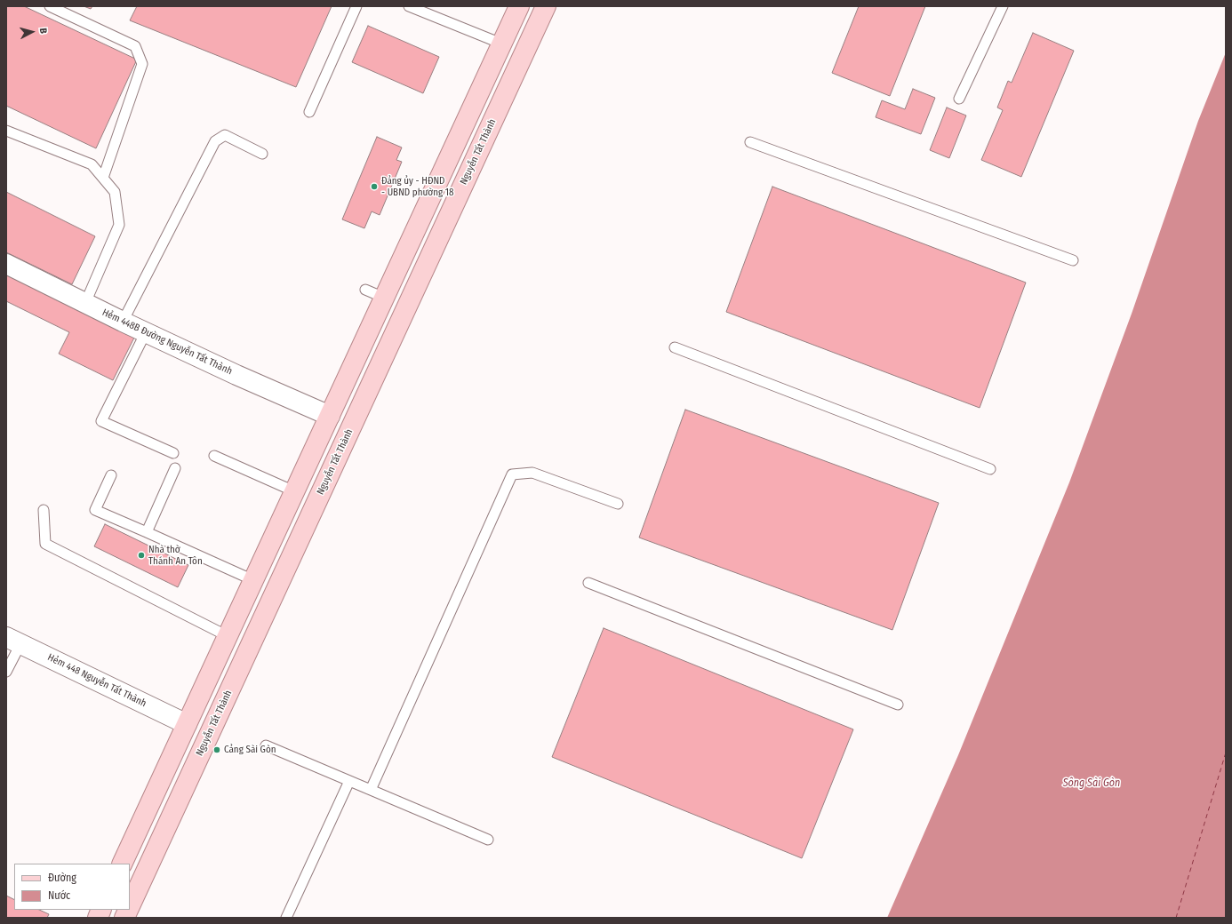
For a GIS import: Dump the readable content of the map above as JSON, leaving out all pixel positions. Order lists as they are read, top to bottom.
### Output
{
  "streets": {
    "main road": ["Nguyễn Tất Thành"],
    "street": ["Hẻm 448B Đường Nguyễn Tất Thành", "Hẻm 448 Nguyễn Tất Thành"]
  },
  "water": ["Sông Sài Gòn"],
  "places": ["Đảng ủy - HĐND - UBND phường 18", "Nhà thờ Thánh An Tôn", "Cảng Sài Gòn"],
  "legend": ["Đường", "Nước"],
  "north": "right"
}
